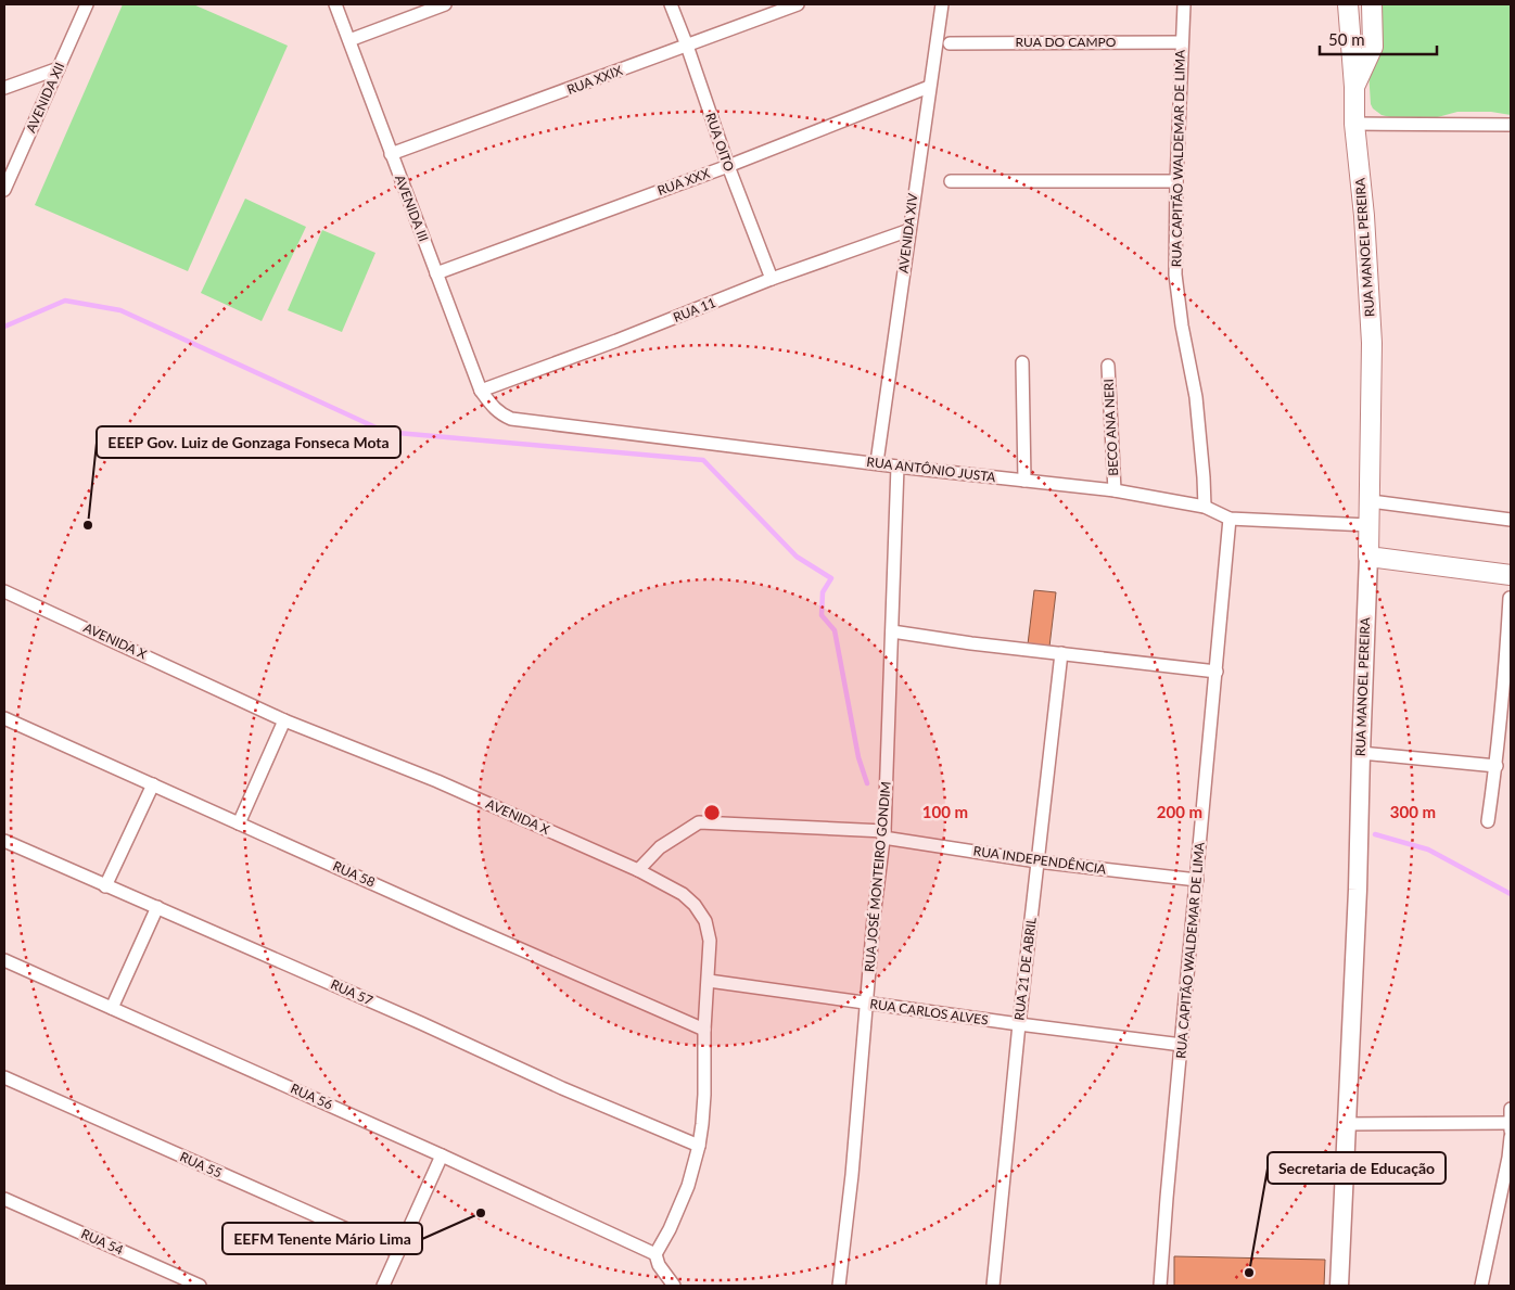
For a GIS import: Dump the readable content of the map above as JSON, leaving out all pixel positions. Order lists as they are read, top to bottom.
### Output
{
  "streets": {
    "main road": ["RUA MANOEL PEREIRA"],
    "street": [
      "RUA DO CAMPO",
      "RUA XXIX",
      "AVENIDA XII",
      "RUA OITO",
      "RUA CAPITÃO WALDEMAR DE LIMA",
      "RUA XXX",
      "AVENIDA III",
      "AVENIDA XIV",
      "RUA 11",
      "BECO ANA NERI",
      "RUA ANTÔNIO JUSTA",
      "AVENIDA X",
      "RUA INDEPENDÊNCIA",
      "RUA 58",
      "RUA JOSÉ MONTEIRO GONDIM",
      "RUA 21 DE ABRIL",
      "RUA 57",
      "RUA CARLOS ALVES",
      "RUA 56",
      "RUA 55",
      "RUA 54"
    ]
  },
  "crossings": [
    ["RUA DO CAMPO", "RUA CAPITÃO WALDEMAR DE LIMA"],
    ["RUA XXIX", "RUA OITO"],
    ["RUA XXIX", "AVENIDA III"],
    ["RUA OITO", "RUA XXX"],
    ["RUA OITO", "RUA 11"],
    ["RUA CAPITÃO WALDEMAR DE LIMA", "RUA ANTÔNIO JUSTA"],
    ["RUA CAPITÃO WALDEMAR DE LIMA", "RUA INDEPENDÊNCIA"],
    ["RUA CAPITÃO WALDEMAR DE LIMA", "RUA CARLOS ALVES"],
    ["RUA XXX", "AVENIDA III"],
    ["RUA XXX", "AVENIDA XIV"],
    ["AVENIDA III", "RUA 11"],
    ["AVENIDA III", "RUA ANTÔNIO JUSTA"],
    ["AVENIDA XIV", "RUA 11"],
    ["AVENIDA XIV", "RUA ANTÔNIO JUSTA"],
    ["RUA MANOEL PEREIRA", "RUA ANTÔNIO JUSTA"],
    ["BECO ANA NERI", "RUA ANTÔNIO JUSTA"],
    ["RUA ANTÔNIO JUSTA", "RUA JOSÉ MONTEIRO GONDIM"],
    ["AVENIDA X", "RUA INDEPENDÊNCIA"],
    ["AVENIDA X", "RUA 58"],
    ["AVENIDA X", "RUA 57"],
    ["AVENIDA X", "RUA CARLOS ALVES"],
    ["AVENIDA X", "RUA 56"],
    ["RUA INDEPENDÊNCIA", "RUA JOSÉ MONTEIRO GONDIM"],
    ["RUA INDEPENDÊNCIA", "RUA 21 DE ABRIL"],
    ["RUA JOSÉ MONTEIRO GONDIM", "RUA CARLOS ALVES"],
    ["RUA 21 DE ABRIL", "RUA CARLOS ALVES"]
  ],
  "places": ["EEEP Gov. Luiz de Gonzaga Fonseca Mota", "EEFM Tenente Mário Lima", "Secretaria de Educação"],
  "scale_bar": "50 m",
  "rings": ["100 m", "200 m", "300 m"]
}
